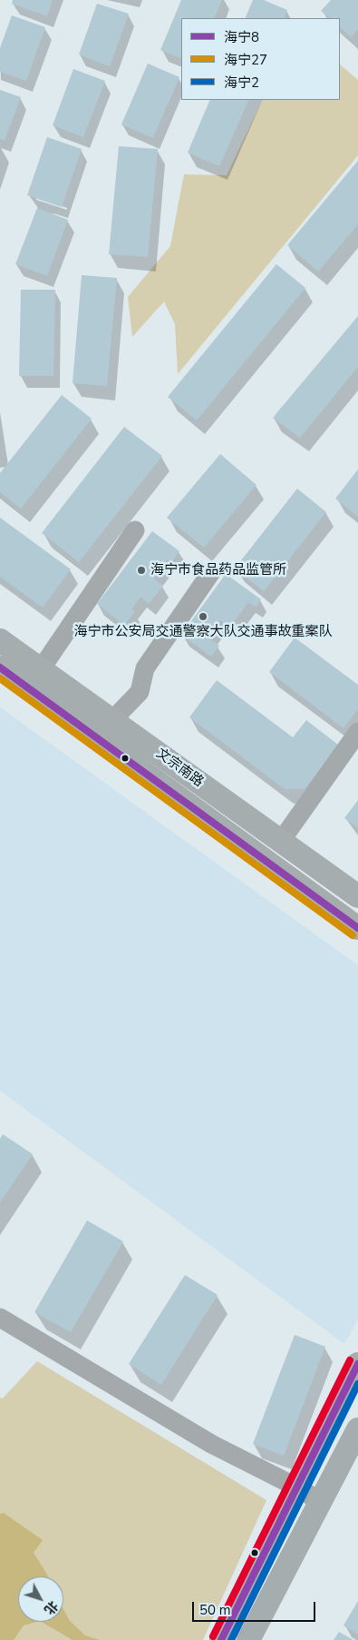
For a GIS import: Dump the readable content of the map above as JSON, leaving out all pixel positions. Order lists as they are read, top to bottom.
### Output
{
  "streets": {
    "main road": ["文宗南路"]
  },
  "places": ["海宁市食品药品监管所", "海宁市公安局交通警察大队交通事故重案队"],
  "lines": ["transit line 海宁8", "transit line 海宁27", "transit line 海宁2"],
  "legend": ["海宁8", "海宁27", "海宁2"],
  "scale_bar": "50 m",
  "north": "bottom right"
}
